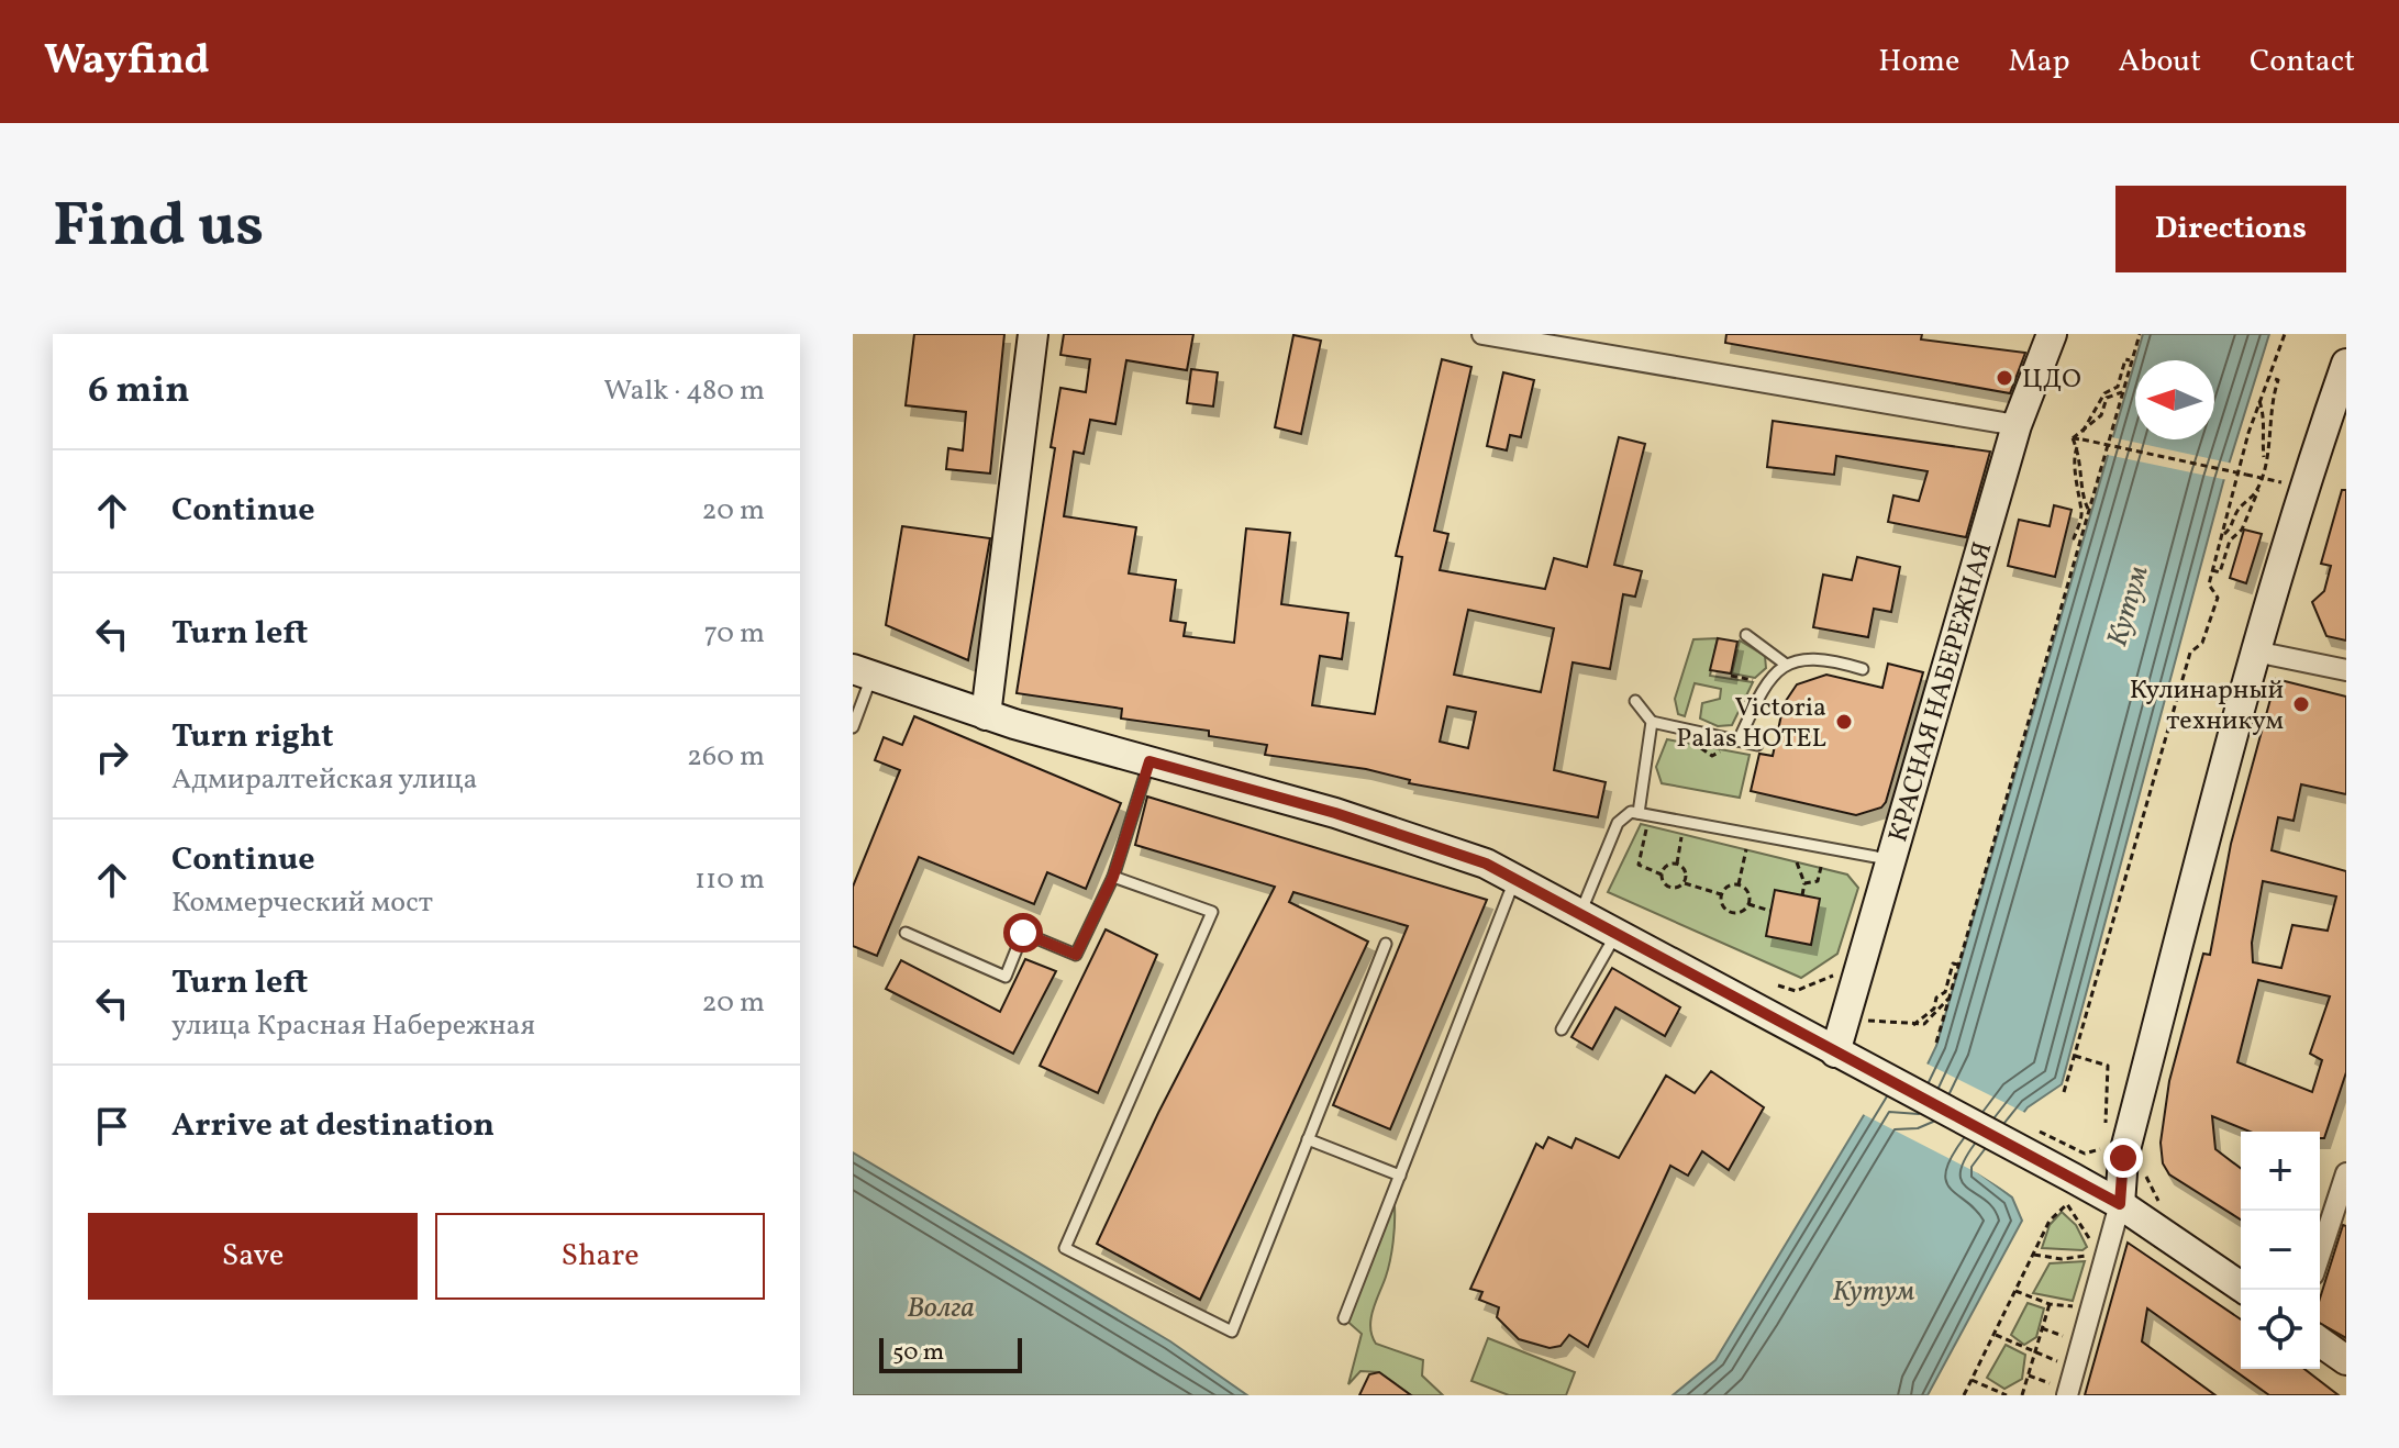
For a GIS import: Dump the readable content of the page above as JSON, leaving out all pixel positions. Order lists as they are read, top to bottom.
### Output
{
  "streets": {
    "main road": ["КРАСНАЯ НАБЕРЕЖНАЯ"]
  },
  "water": ["Кутум", "Волга"],
  "places": ["ЦДО", "Кулинарный техникум", "Victoria Palas HOTEL"],
  "scale_bar": "50 m",
  "north": "left",
  "page": {
    "header": "Wayfind",
    "nav": [
      "Home",
      "Map",
      "About",
      "Contact"
    ],
    "title": "Find us",
    "buttons": [
      "Directions",
      ["Save", "Share"]
    ],
    "heading": ["6 min", "Walk · 480 m"],
    "list": [
      ["Continue", "20 m"],
      ["Turn left", "70 m"],
      ["Turn right", "Адмиралтейская улица", "260 m"],
      ["Continue", "Коммерческий мост", "110 m"],
      ["Turn left", "улица Красная Набережная", "20 m"],
      "Arrive at destination"
    ],
    "map_buttons": ["+", "−"],
    "scale": "50 m"
  }
}
